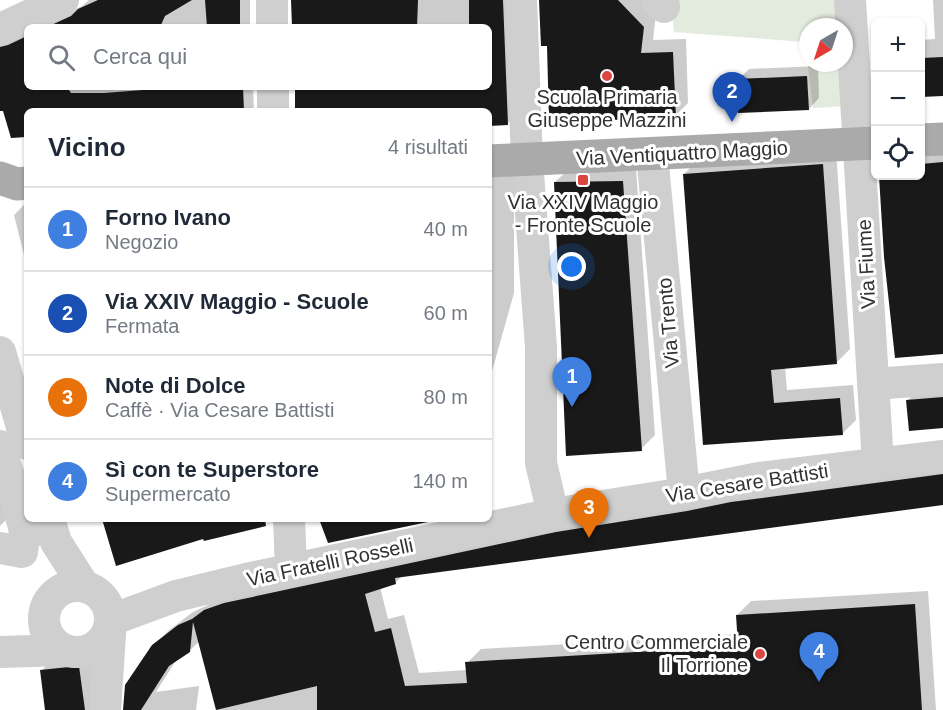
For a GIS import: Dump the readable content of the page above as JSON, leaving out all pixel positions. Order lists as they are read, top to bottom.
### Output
{
  "streets": {
    "main road": ["Via Ventiquattro Maggio"],
    "street": [
      "Via Fiume",
      "Via Trento",
      "Via Cesare Battisti",
      "Via Fratelli Rosselli"
    ]
  },
  "crossings": [
    ["Via Ventiquattro Maggio", "Via Fiume"],
    ["Via Ventiquattro Maggio", "Via Trento"],
    ["Via Fiume", "Via Cesare Battisti"],
    ["Via Trento", "Via Cesare Battisti"],
    ["Via Cesare Battisti", "Via Fratelli Rosselli"]
  ],
  "places": {
    "other": ["Scuola Primaria Giuseppe Mazzini", "Centro Commerciale Il Torrione"],
    "transit": ["Via XXIV Maggio - Fronte Scuole"]
  },
  "north": "bottom left",
  "page": {
    "map_buttons": ["+", "−"],
    "search": "Cerca qui",
    "pins": [
      "2",
      "1",
      "3",
      "4"
    ],
    "heading": ["Vicino", "4 risultati"],
    "list": [
      {
        "mark": "1",
        "name": "Forno Ivano",
        "note": "Negozio",
        "value": "40 m"
      },
      {
        "mark": "2",
        "name": "Via XXIV Maggio - Scuole",
        "note": "Fermata",
        "value": "60 m"
      },
      {
        "mark": "3",
        "name": "Note di Dolce",
        "note": "Caffè · Via Cesare Battisti",
        "value": "80 m"
      },
      {
        "mark": "4",
        "name": "Sì con te Superstore",
        "note": "Supermercato",
        "value": "140 m"
      }
    ]
  }
}
